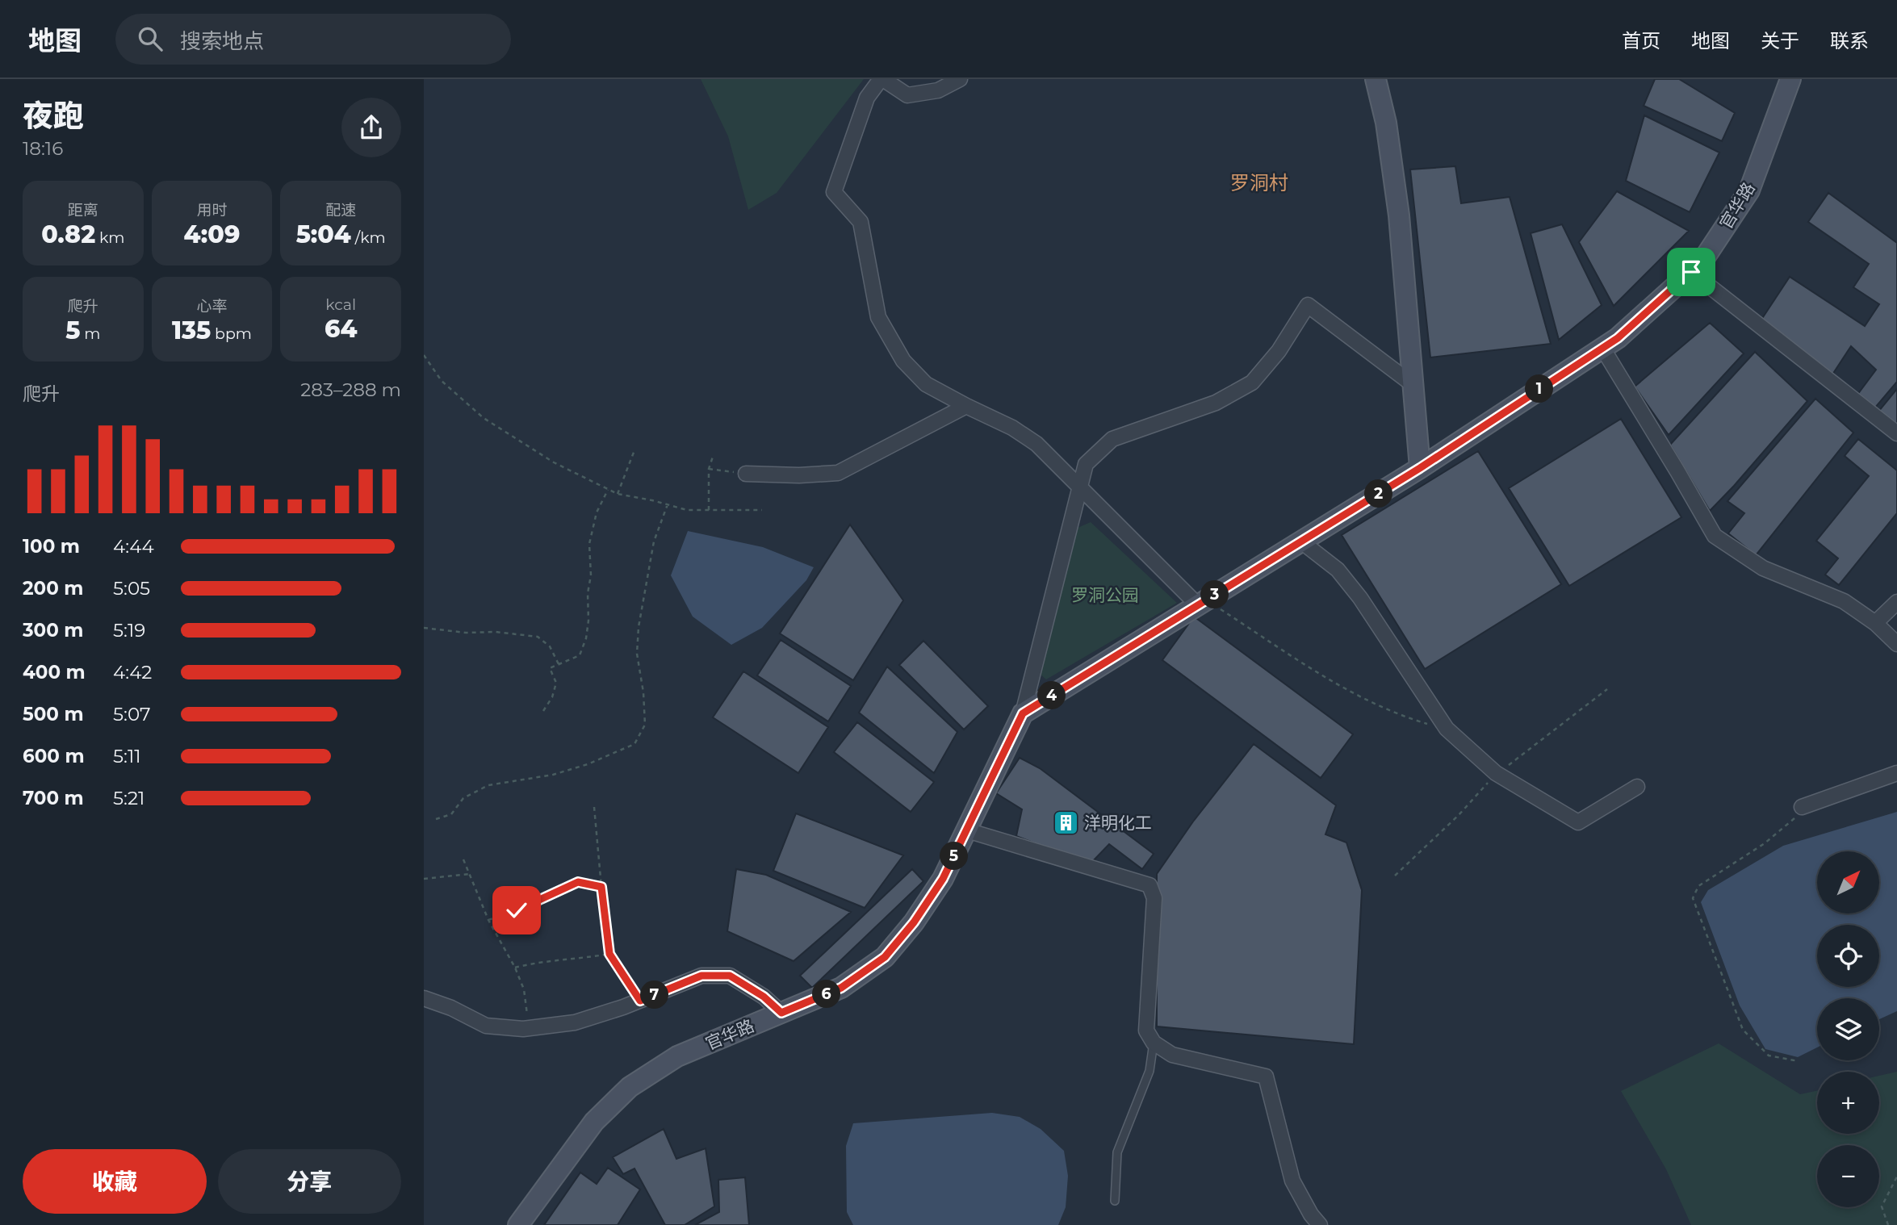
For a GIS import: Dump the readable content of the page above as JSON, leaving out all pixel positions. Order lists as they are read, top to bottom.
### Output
{
  "streets": {
    "main road": ["官华路"]
  },
  "districts": ["罗洞村"],
  "parks": ["罗洞公园"],
  "places": {
    "building": ["洋明化工"]
  },
  "north": "top right",
  "page": {
    "header": "地图",
    "search": "搜索地点",
    "nav": [
      "首页",
      "地图",
      "关于",
      "联系"
    ],
    "heading": ["夜跑", "18:16"],
    "stats": [
      ["距离", "0.82 km"],
      ["用时", "4:09"],
      ["配速", "5:04 /km"],
      ["爬升", "5 m"],
      ["心率", "135 bpm"],
      ["kcal", "64"]
    ],
    "chart": ["爬升", "283–288 m"],
    "pins": [
      "1",
      "2",
      "3",
      "4",
      "5",
      "6",
      "7"
    ],
    "list": [
      {
        "name": "100 m",
        "note": "4:44"
      },
      {
        "name": "200 m",
        "note": "5:05"
      },
      {
        "name": "300 m",
        "note": "5:19"
      },
      {
        "name": "400 m",
        "note": "4:42"
      },
      {
        "name": "500 m",
        "note": "5:07"
      },
      {
        "name": "600 m",
        "note": "5:11"
      },
      {
        "name": "700 m",
        "note": "5:21"
      }
    ],
    "map_buttons": ["+", "−"],
    "buttons": ["收藏", "分享"]
  }
}
